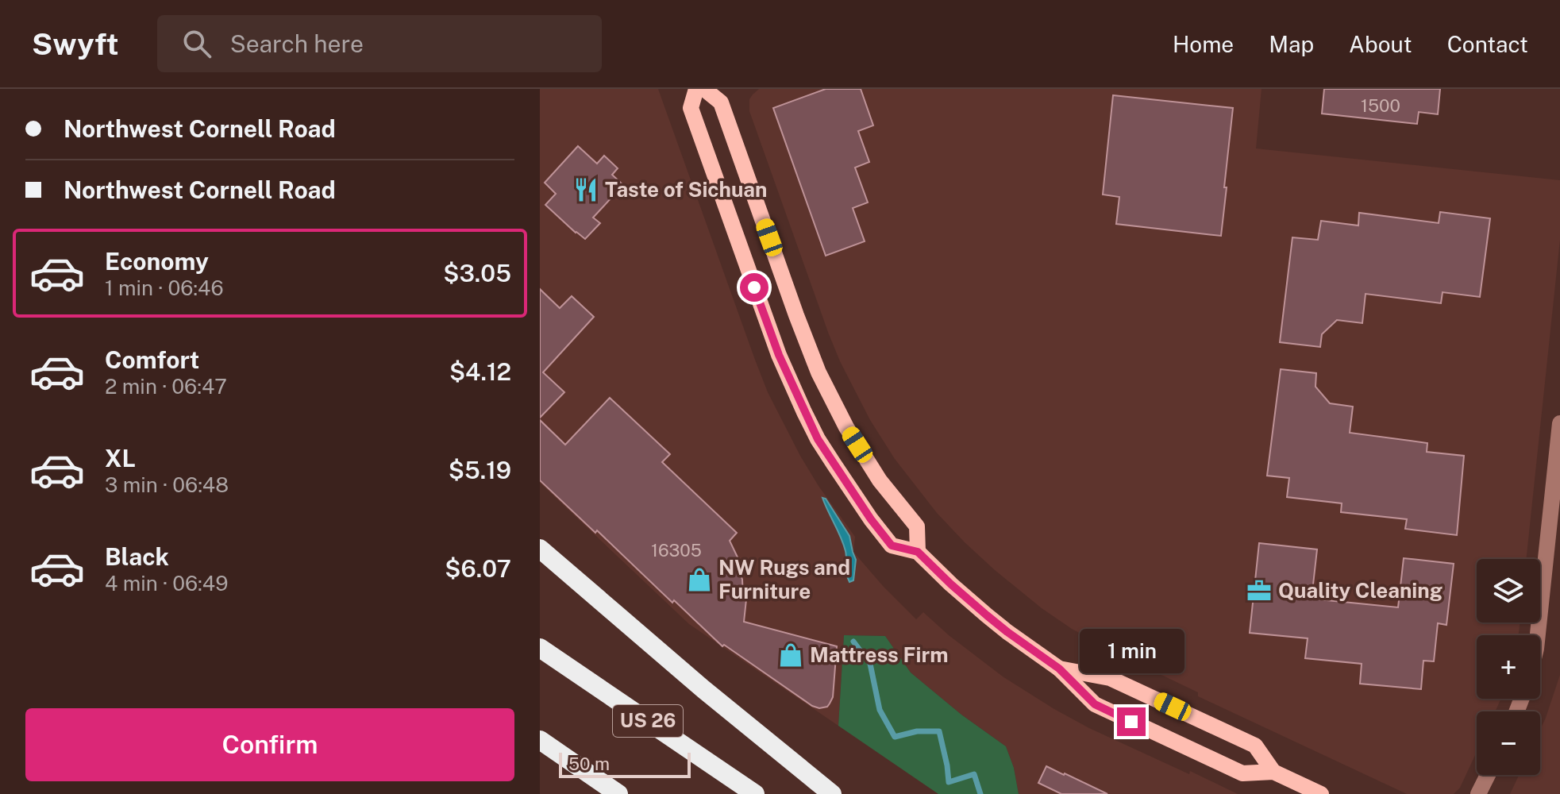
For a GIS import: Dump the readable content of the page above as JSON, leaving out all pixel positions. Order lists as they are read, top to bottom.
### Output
{
  "streets": {
    "highway": ["US 26"]
  },
  "places": {
    "restaurant": ["Taste of Sichuan"],
    "shop": ["NW Rugs and Furniture", "Mattress Firm"],
    "office": ["Quality Cleaning"]
  },
  "house_numbers": ["1500", "16305"],
  "scale_bar": "50 m",
  "page": {
    "header": "Swyft",
    "search": "Search here",
    "nav": [
      "Home",
      "Map",
      "About",
      "Contact"
    ],
    "banner": ["Northwest Cornell Road", "Northwest Cornell Road"],
    "list": [
      {
        "name": "Economy",
        "note": "1 min · 06:46",
        "value": "$3.05"
      },
      {
        "name": "Comfort",
        "note": "2 min · 06:47",
        "value": "$4.12"
      },
      {
        "name": "XL",
        "note": "3 min · 06:48",
        "value": "$5.19"
      },
      {
        "name": "Black",
        "note": "4 min · 06:49",
        "value": "$6.07"
      }
    ],
    "map_buttons": ["+", "−"],
    "bubble": "1 min",
    "buttons": "Confirm",
    "scale": "50 m"
  }
}
